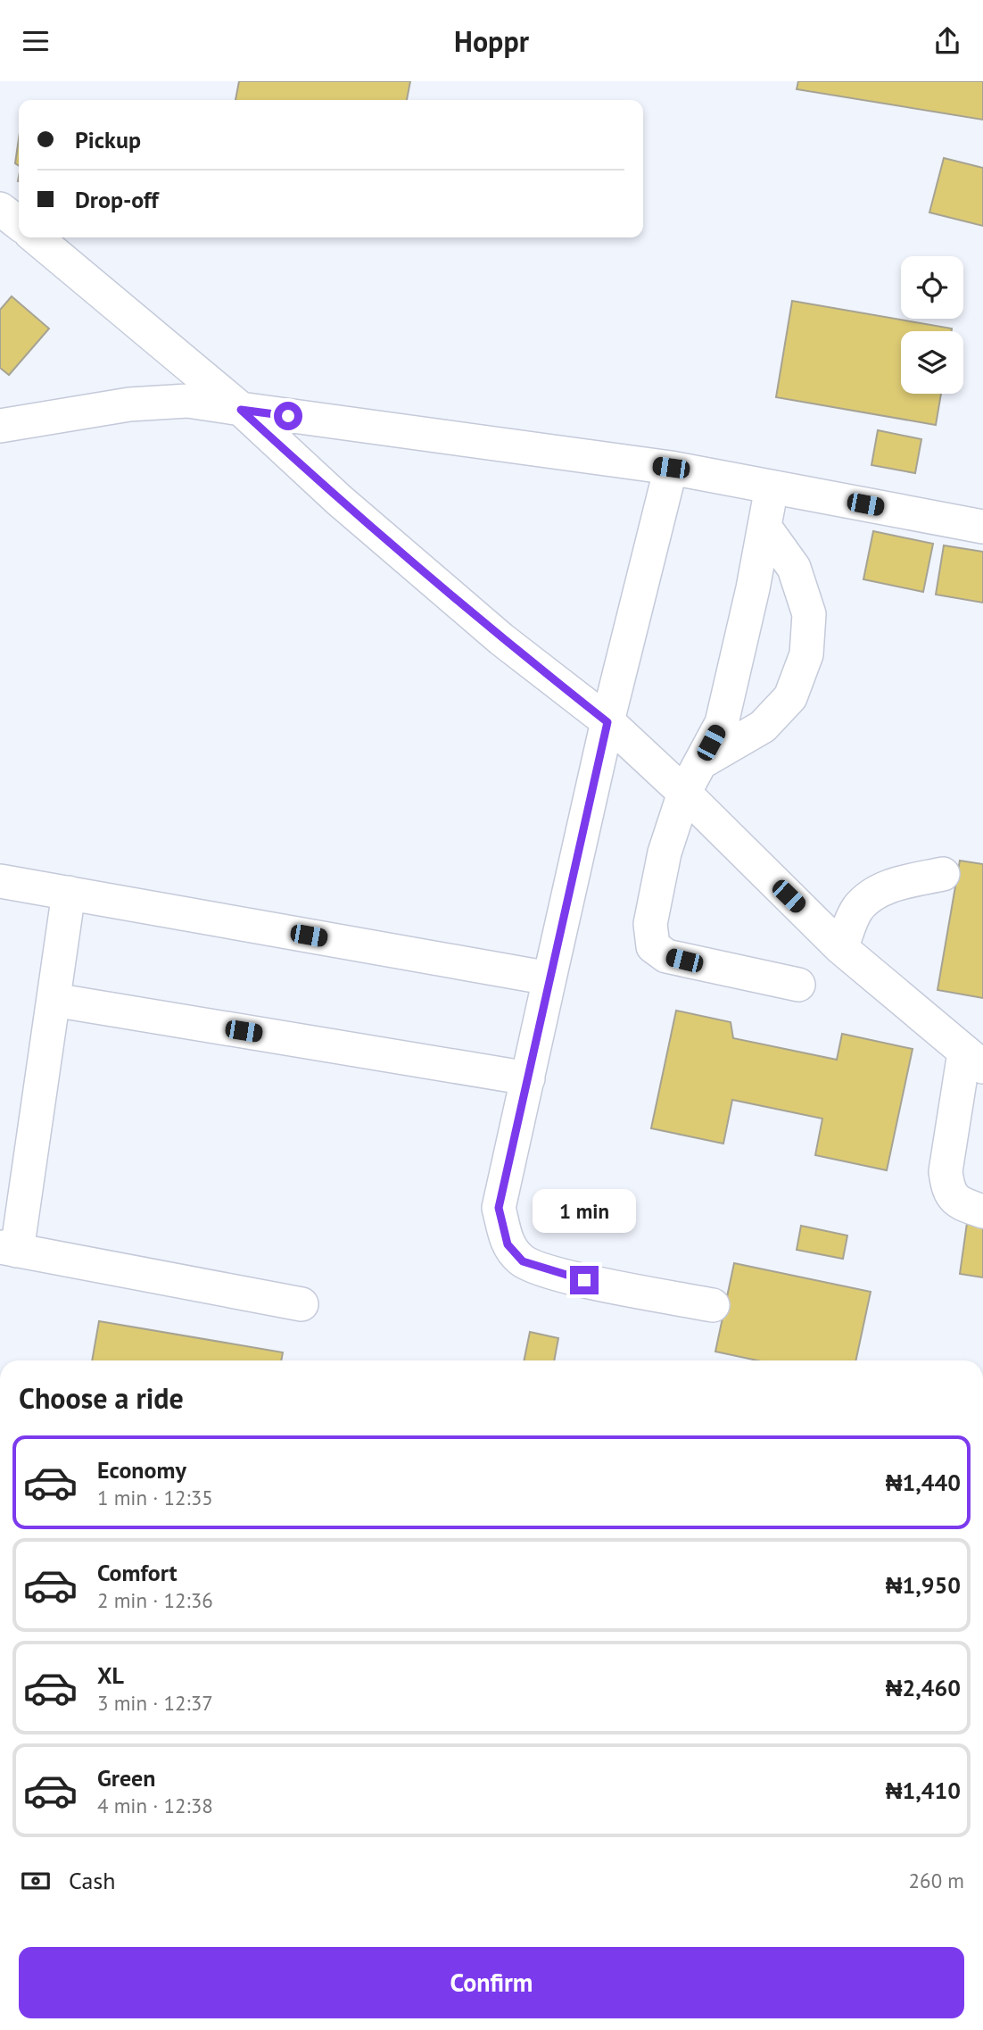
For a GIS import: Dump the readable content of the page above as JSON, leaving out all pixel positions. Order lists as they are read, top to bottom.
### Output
{
  "page": {
    "header": "Hoppr",
    "banner": ["Pickup", "Drop-off"],
    "bubble": "1 min",
    "heading": "Choose a ride",
    "list": [
      {
        "name": "Economy",
        "note": "1 min · 12:35",
        "value": "₦1,440"
      },
      {
        "name": "Comfort",
        "note": "2 min · 12:36",
        "value": "₦1,950"
      },
      {
        "name": "XL",
        "note": "3 min · 12:37",
        "value": "₦2,460"
      },
      {
        "name": "Green",
        "note": "4 min · 12:38",
        "value": "₦1,410"
      }
    ],
    "pay": ["Cash", "260 m"],
    "buttons": "Confirm"
  }
}
